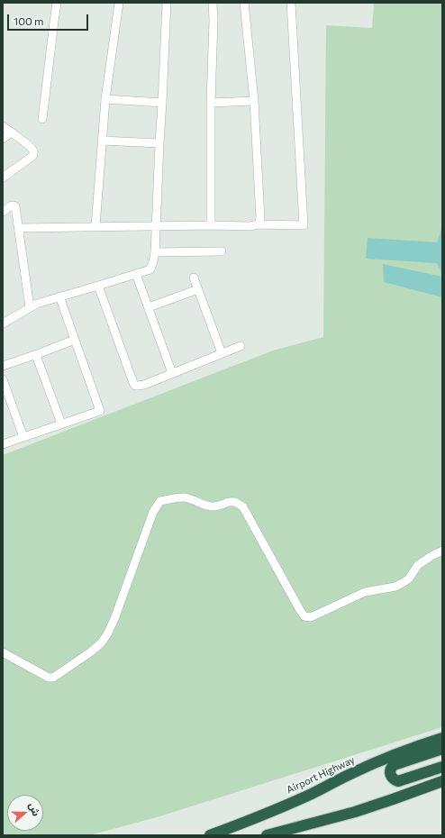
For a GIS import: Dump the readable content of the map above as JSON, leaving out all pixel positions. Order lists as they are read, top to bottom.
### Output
{
  "streets": {
    "highway": ["Airport Highway"]
  },
  "scale_bar": "100 m",
  "north": "right"
}
